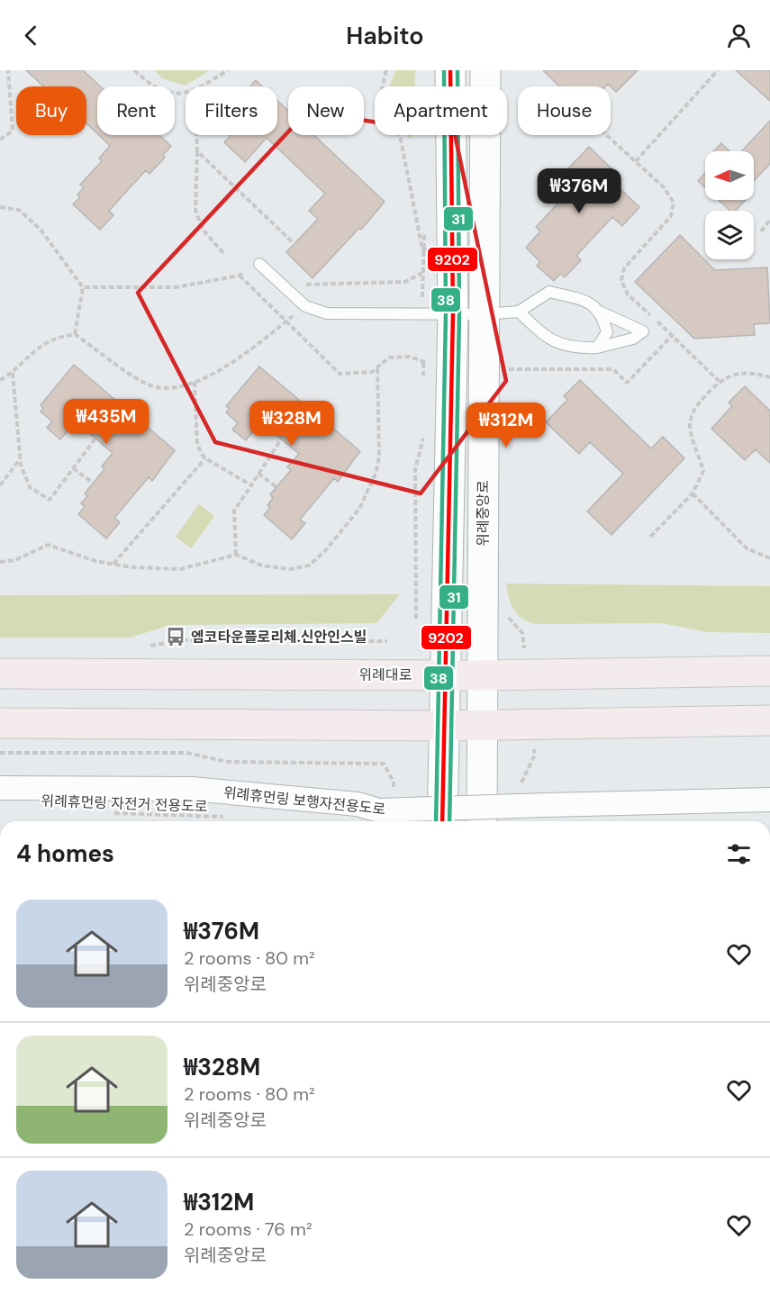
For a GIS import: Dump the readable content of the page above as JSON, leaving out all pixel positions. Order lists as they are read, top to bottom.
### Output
{
  "streets": {
    "main road": ["위례중앙로", "위례대로"],
    "street": ["위례휴먼링 보행자전용도로"],
    "path": ["위례휴먼링 자전거 전용도로"]
  },
  "crossings": [
    ["위례중앙로", "위례대로"]
  ],
  "places": {
    "bus stop": ["엠코타운플로리체.신안인스빌"]
  },
  "lines": ["transit line 9202", "transit line 31", "transit line 38"],
  "north": "left",
  "page": {
    "header": "Habito",
    "chip": [
      "Buy",
      "Rent",
      "Filters",
      "New",
      "Apartment",
      "House"
    ],
    "price": [
      "₩376M",
      "₩435M",
      "₩328M",
      "₩312M"
    ],
    "heading": "4 homes",
    "list": [
      {
        "name": "₩376M",
        "note": "2 rooms · 80 m² · 위례중앙로"
      },
      {
        "name": "₩328M",
        "note": "2 rooms · 80 m² · 위례중앙로"
      },
      {
        "name": "₩312M",
        "note": "2 rooms · 76 m² · 위례중앙로"
      }
    ]
  }
}
